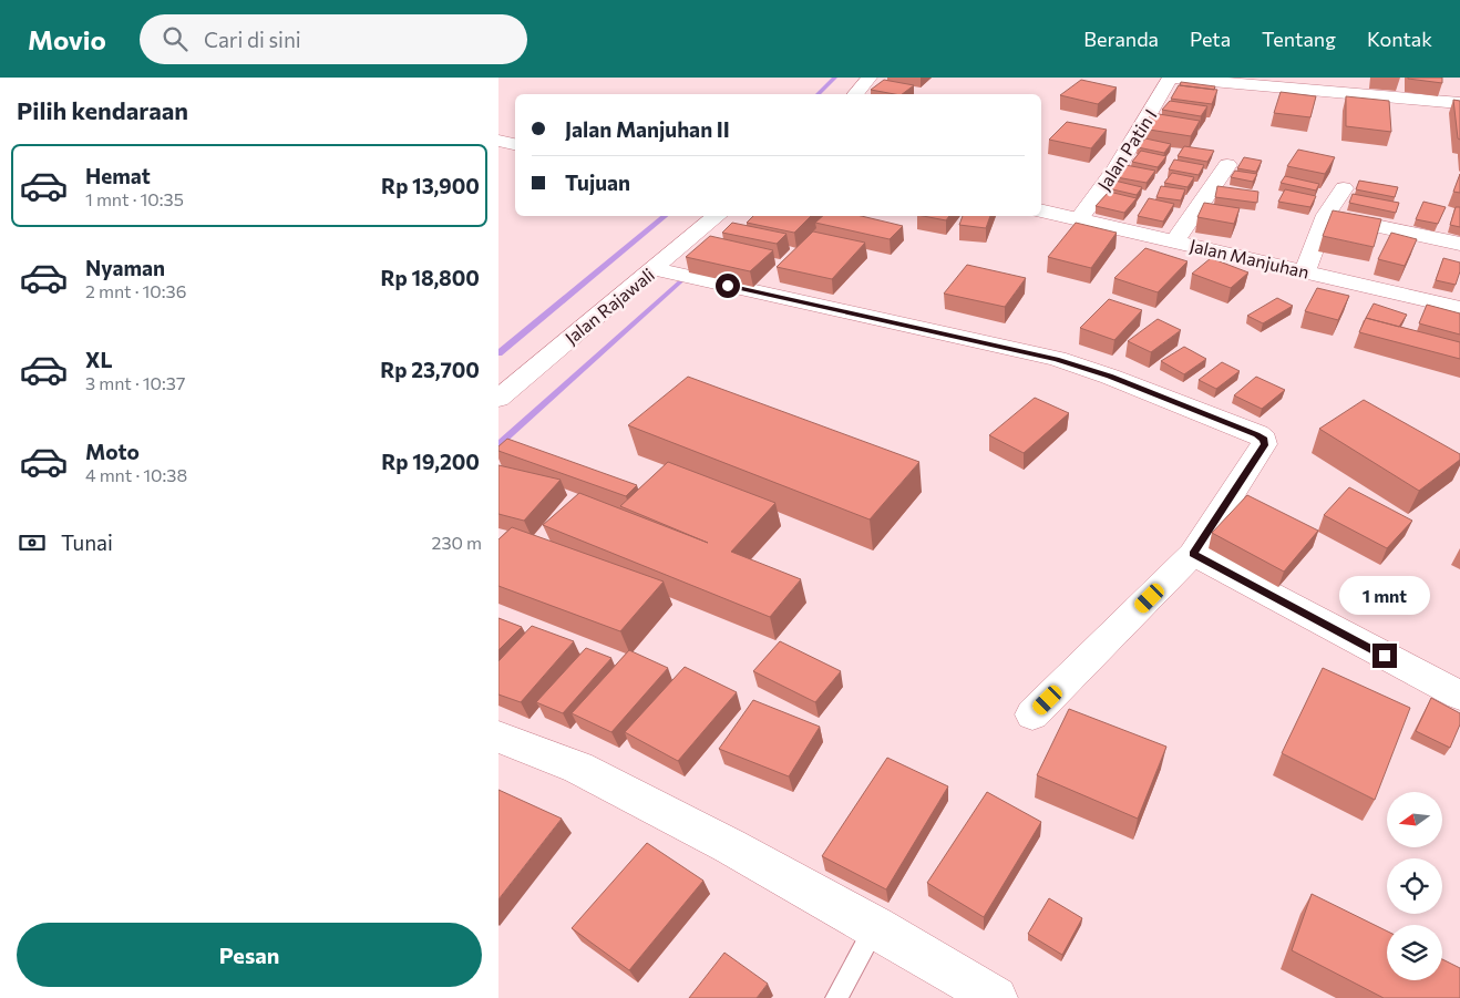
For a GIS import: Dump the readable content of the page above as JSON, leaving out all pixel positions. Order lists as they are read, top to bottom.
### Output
{
  "streets": {
    "street": ["Jalan Patin I", "Jalan Manjuhan", "Jalan Rajawali"]
  },
  "crossings": [
    ["Jalan Patin I", "Jalan Manjuhan"]
  ],
  "north": "left",
  "page": {
    "header": "Movio",
    "search": "Cari di sini",
    "nav": [
      "Beranda",
      "Peta",
      "Tentang",
      "Kontak"
    ],
    "heading": "Pilih kendaraan",
    "banner": ["Jalan Manjuhan II", "Tujuan"],
    "list": [
      {
        "name": "Hemat",
        "note": "1 mnt · 10:35",
        "value": "Rp 13,900"
      },
      {
        "name": "Nyaman",
        "note": "2 mnt · 10:36",
        "value": "Rp 18,800"
      },
      {
        "name": "XL",
        "note": "3 mnt · 10:37",
        "value": "Rp 23,700"
      },
      {
        "name": "Moto",
        "note": "4 mnt · 10:38",
        "value": "Rp 19,200"
      }
    ],
    "pay": ["Tunai", "230 m"],
    "bubble": "1 mnt",
    "buttons": "Pesan"
  }
}
